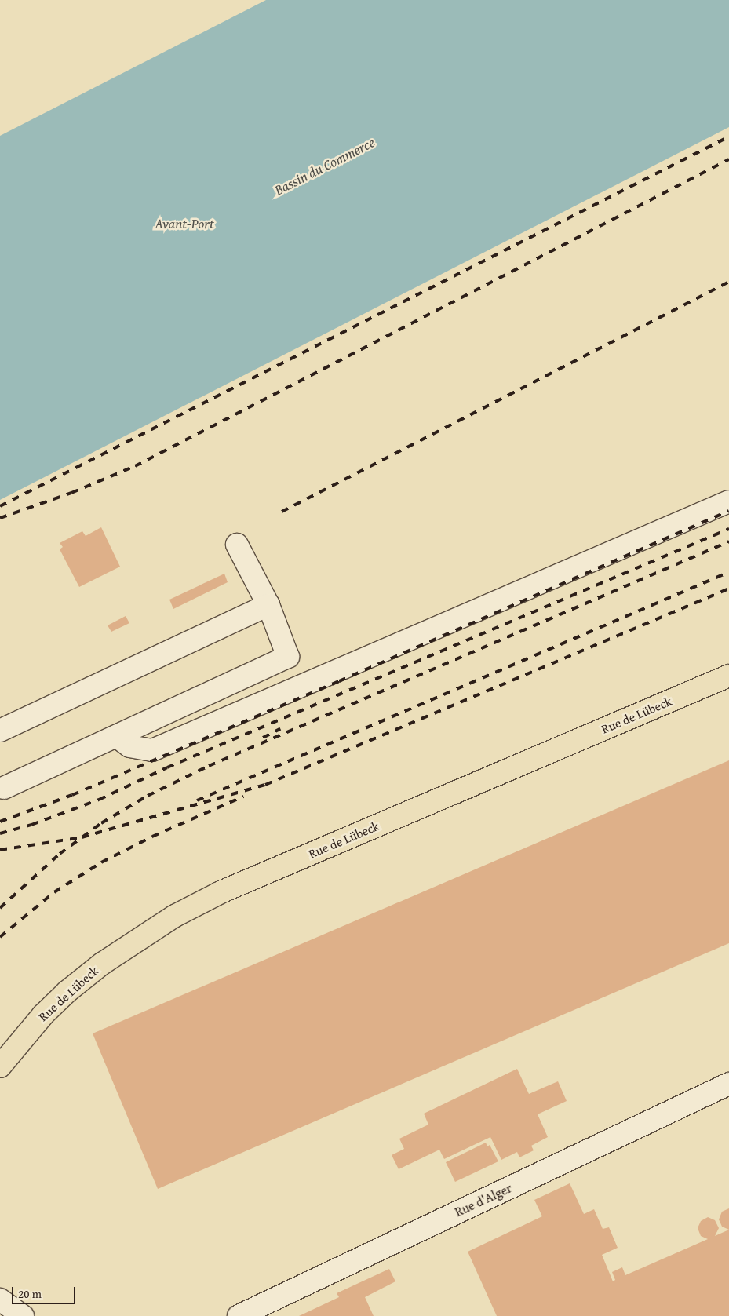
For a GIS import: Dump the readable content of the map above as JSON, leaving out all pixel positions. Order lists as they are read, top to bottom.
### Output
{
  "streets": {
    "main road": ["Rue de Lübeck"],
    "street": ["Rue d'Alger"]
  },
  "water": ["Bassin du Commerce", "Avant-Port"],
  "scale_bar": "20 m"
}
